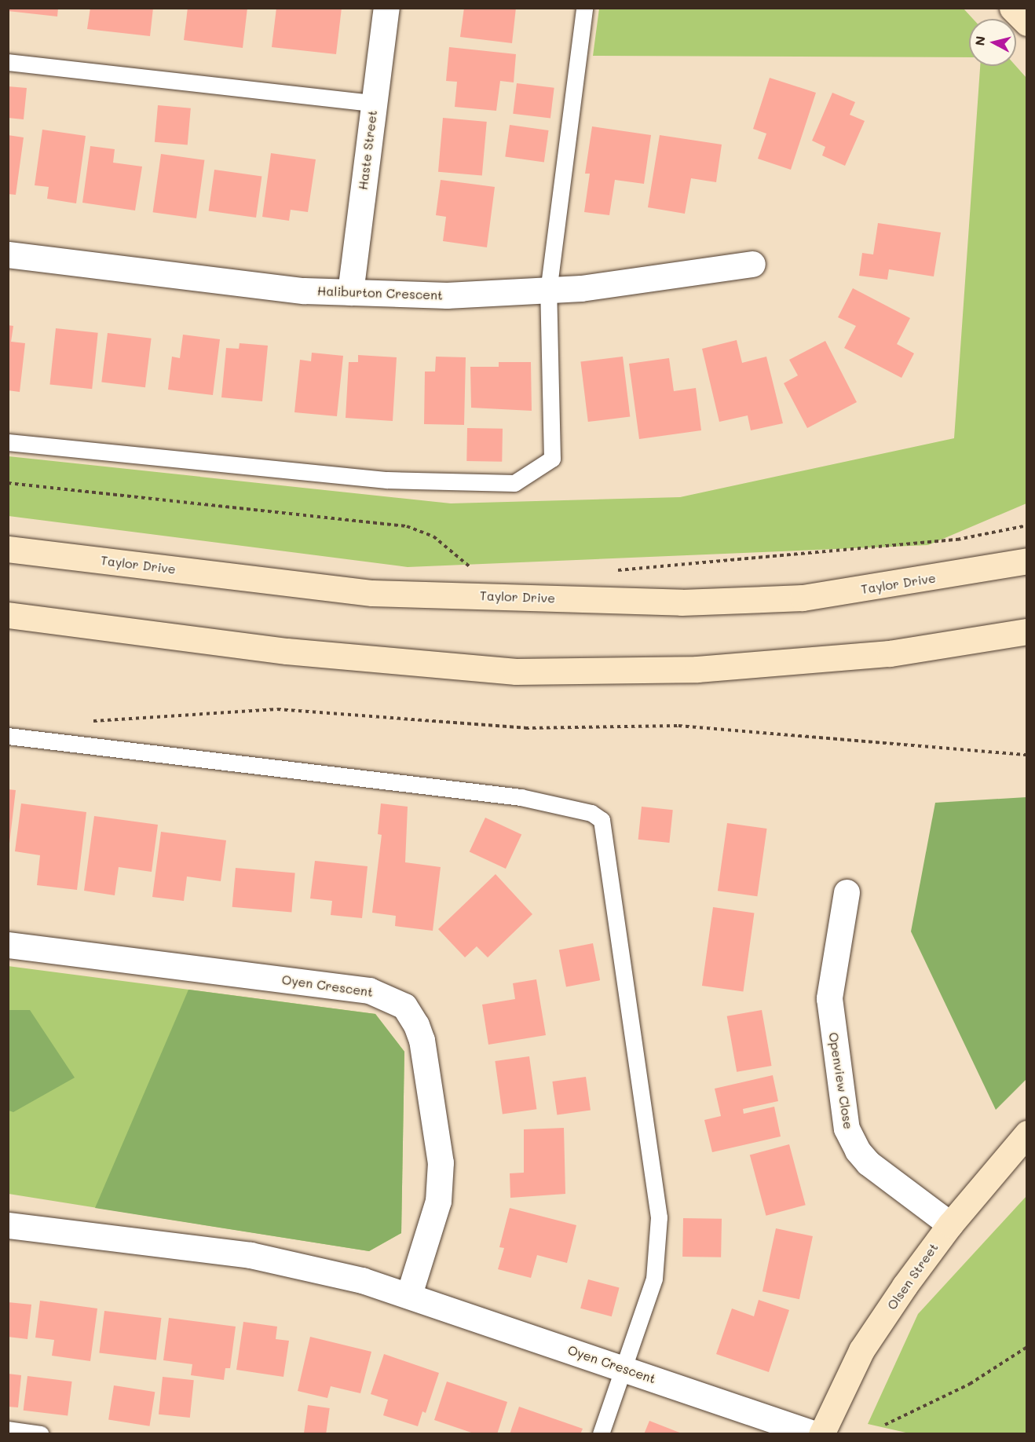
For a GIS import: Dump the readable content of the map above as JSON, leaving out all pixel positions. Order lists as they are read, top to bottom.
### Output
{
  "streets": {
    "main road": ["Taylor Drive", "Olsen Street"],
    "street": [
      "Haste Street",
      "Haliburton Crescent",
      "Oyen Crescent",
      "Openview Close"
    ]
  },
  "crossings": [
    ["Haste Street", "Haliburton Crescent"],
    ["Openview Close", "Olsen Street"]
  ],
  "north": "left"
}
